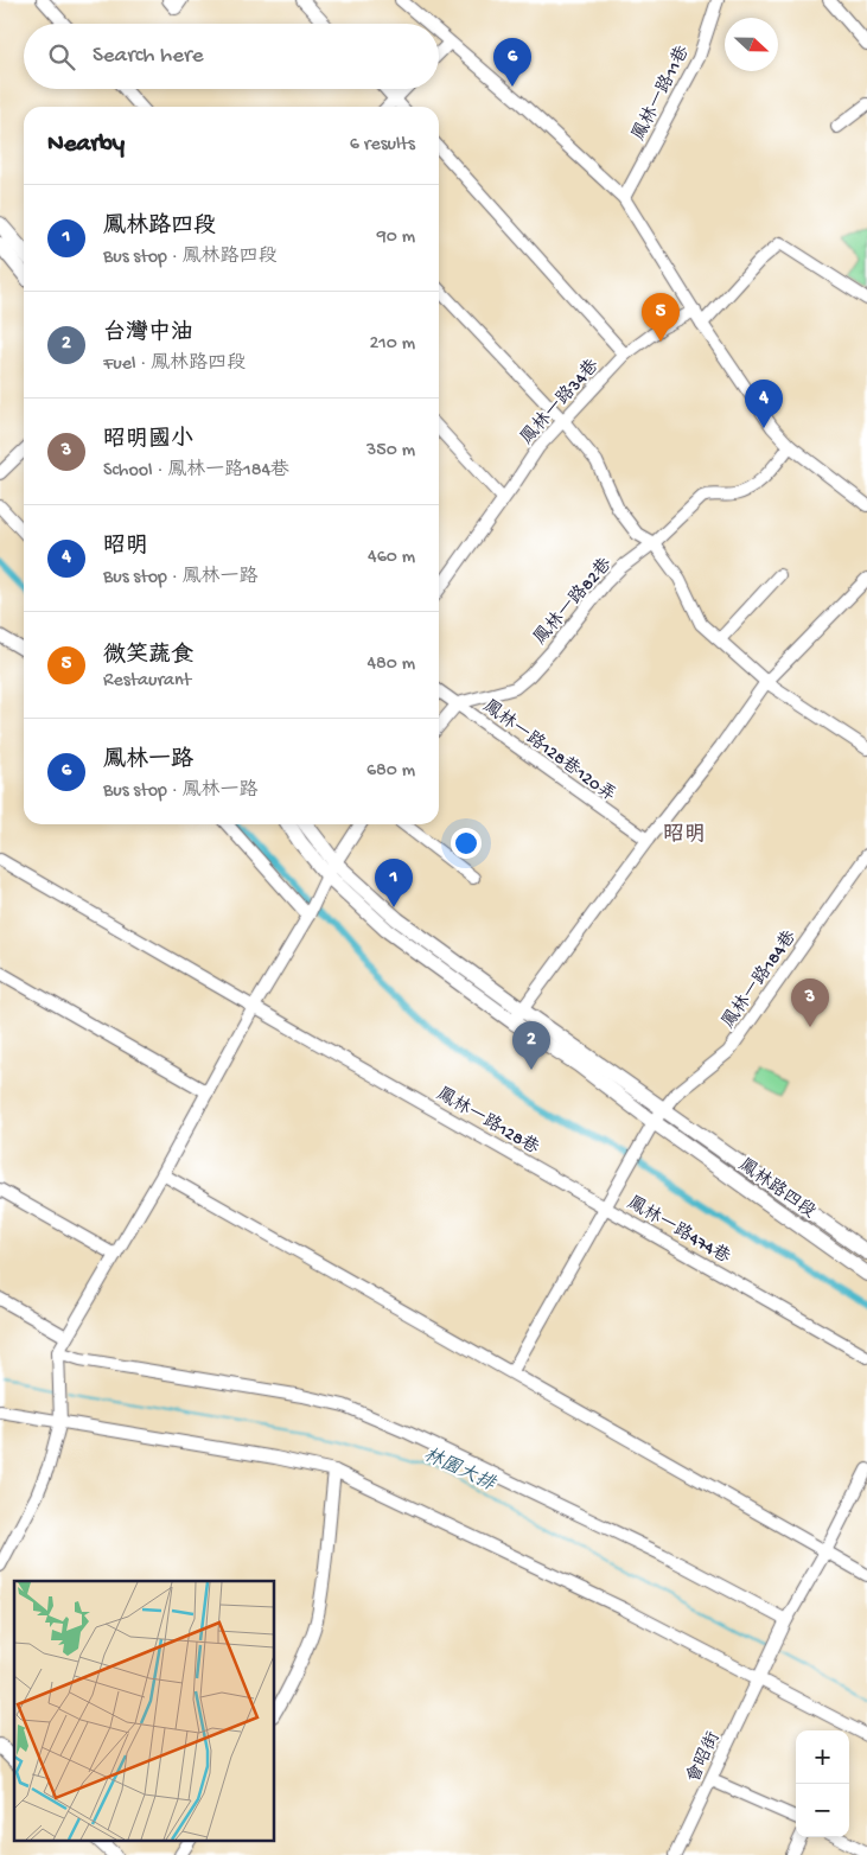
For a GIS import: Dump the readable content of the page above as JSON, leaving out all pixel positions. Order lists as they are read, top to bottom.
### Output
{
  "streets": {
    "main road": ["鳳林路四段"],
    "street": [
      "鳳林一路11巷",
      "鳳林一路34巷",
      "鳳林一路82巷",
      "鳳林一路128巷120弄",
      "鳳林一路184巷",
      "鳳林一路128巷",
      "鳳林一路474巷",
      "會昭街"
    ]
  },
  "crossings": [
    ["鳳林一路82巷", "鳳林一路128巷120弄"],
    ["鳳林一路184巷", "鳳林路四段"],
    ["鳳林一路128巷", "鳳林一路474巷"]
  ],
  "districts": ["昭明"],
  "water": ["林園大排"],
  "north": "right",
  "page": {
    "search": "Search here",
    "pins": [
      "6",
      "5",
      "4",
      "1",
      "3",
      "2"
    ],
    "heading": ["Nearby", "6 results"],
    "list": [
      {
        "mark": "1",
        "name": "鳳林路四段",
        "note": "Bus stop · 鳳林路四段",
        "value": "90 m"
      },
      {
        "mark": "2",
        "name": "台灣中油",
        "note": "Fuel · 鳳林路四段",
        "value": "210 m"
      },
      {
        "mark": "3",
        "name": "昭明國小",
        "note": "School · 鳳林一路184巷",
        "value": "350 m"
      },
      {
        "mark": "4",
        "name": "昭明",
        "note": "Bus stop · 鳳林一路",
        "value": "460 m"
      },
      {
        "mark": "5",
        "name": "微笑蔬食",
        "note": "Restaurant",
        "value": "480 m"
      },
      {
        "mark": "6",
        "name": "鳳林一路",
        "note": "Bus stop · 鳳林一路",
        "value": "680 m"
      }
    ],
    "map_buttons": ["+", "−"]
  }
}
